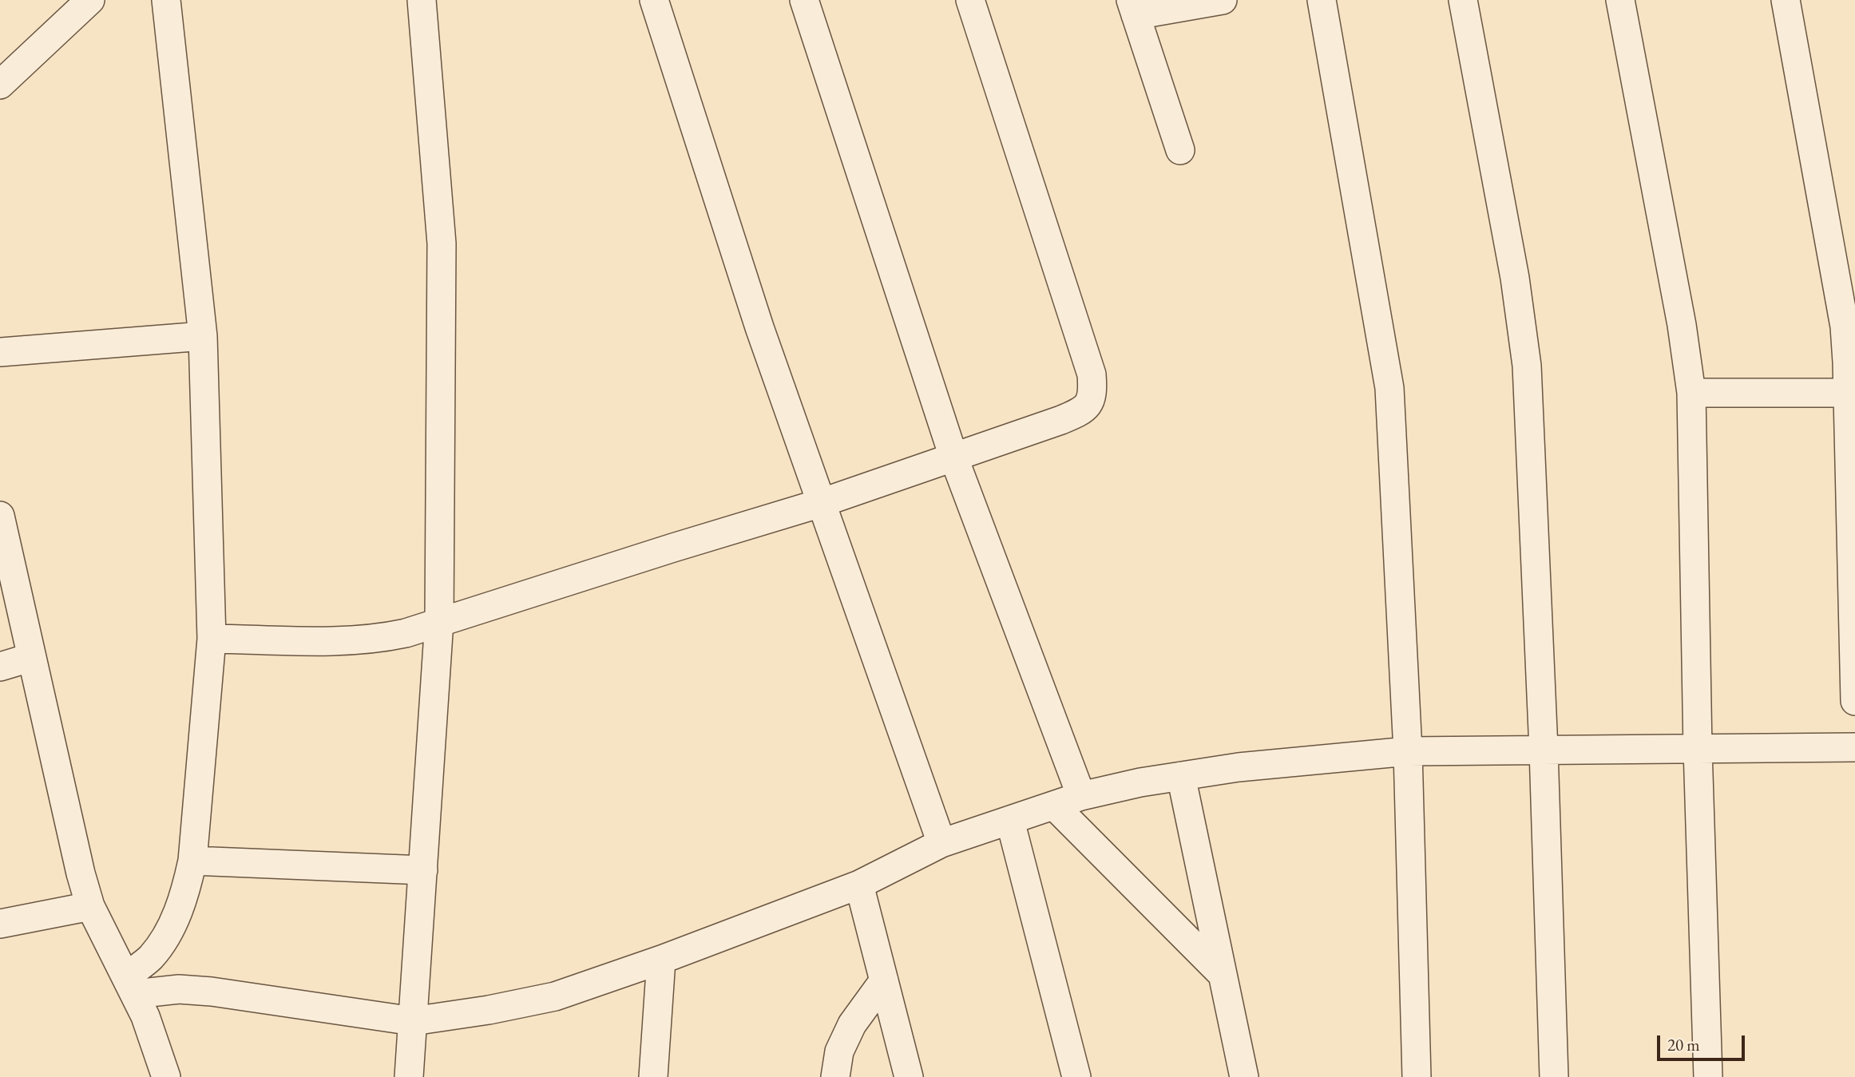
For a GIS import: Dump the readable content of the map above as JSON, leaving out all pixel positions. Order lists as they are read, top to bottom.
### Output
{
  "scale_bar": "20 m"
}
